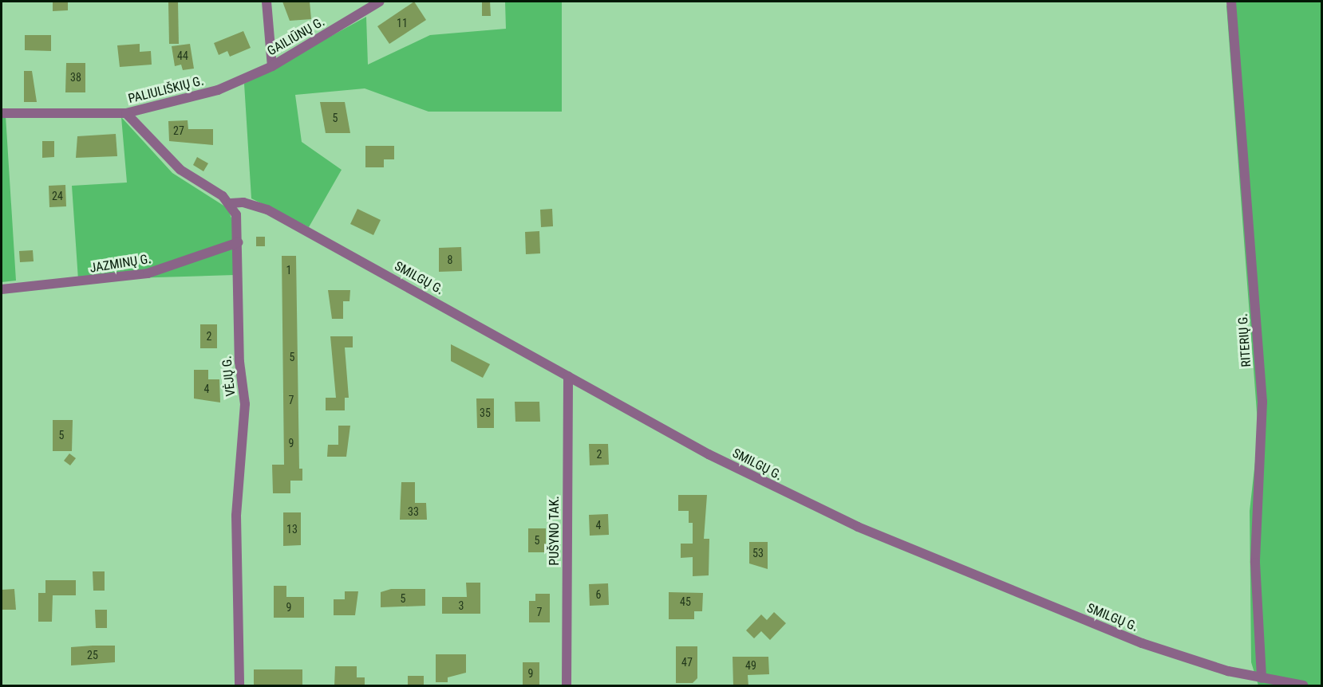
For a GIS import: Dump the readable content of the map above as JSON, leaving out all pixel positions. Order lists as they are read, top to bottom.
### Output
{
  "streets": {
    "street": [
      "GAILIŪNŲ G.",
      "PALIULIŠKIŲ G.",
      "JAZMINŲ G.",
      "SMILGŲ G.",
      "RITERIŲ G.",
      "VĖJŲ G.",
      "PUŠYNO TAK."
    ]
  },
  "crossings": [
    ["GAILIŪNŲ G.", "PALIULIŠKIŲ G."],
    ["JAZMINŲ G.", "VĖJŲ G."],
    ["SMILGŲ G.", "RITERIŲ G."],
    ["SMILGŲ G.", "VĖJŲ G."],
    ["SMILGŲ G.", "PUŠYNO TAK."]
  ],
  "house_numbers": [
    "11",
    "44",
    "38",
    "5",
    "27",
    "24",
    "8",
    "1",
    "2",
    "5",
    "4",
    "7",
    "35",
    "5",
    "9",
    "2",
    "33",
    "4",
    "13",
    "5",
    "53",
    "6",
    "5",
    "45",
    "3",
    "9",
    "7",
    "25",
    "47",
    "49",
    "9"
  ]
}
